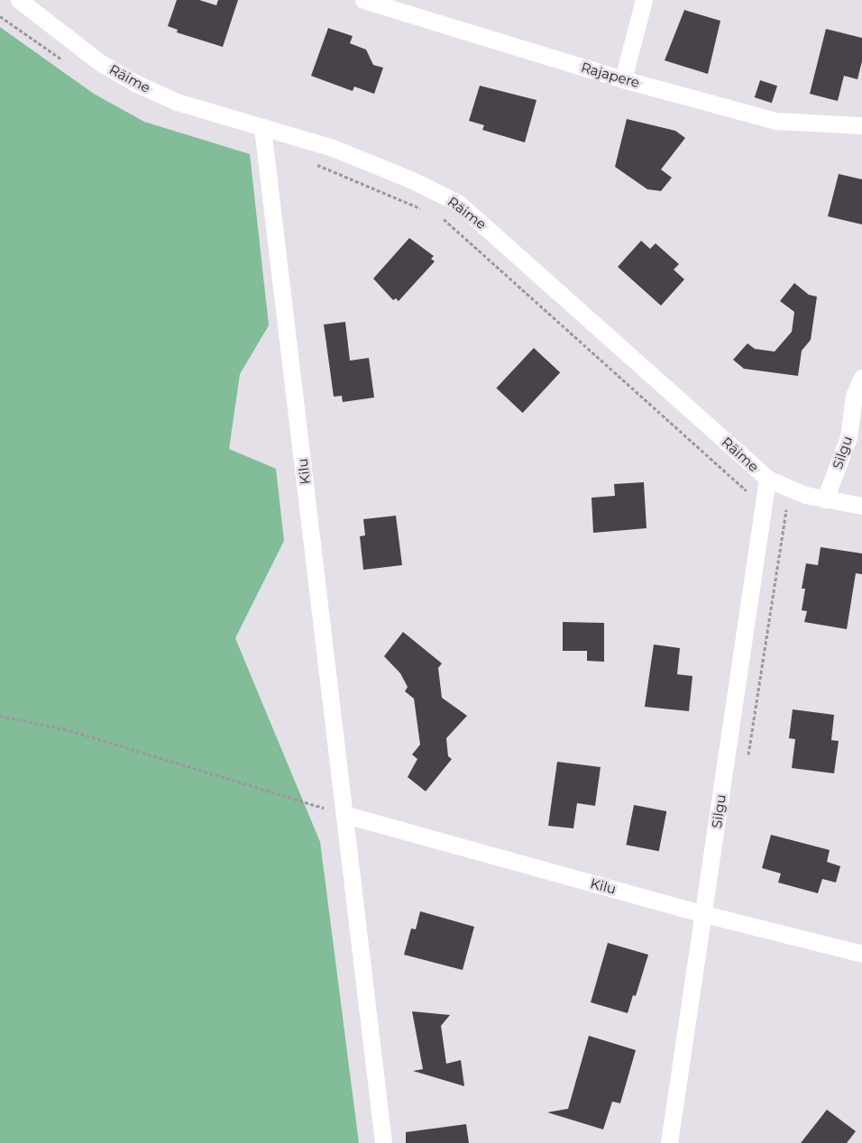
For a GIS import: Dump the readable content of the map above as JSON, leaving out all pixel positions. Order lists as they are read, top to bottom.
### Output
{
  "streets": {
    "street": [
      "Rajapere",
      "Räime",
      "Silgu",
      "Kilu"
    ]
  },
  "crossings": [
    ["Räime", "Silgu"],
    ["Räime", "Kilu"],
    ["Silgu", "Kilu"]
  ]
}
